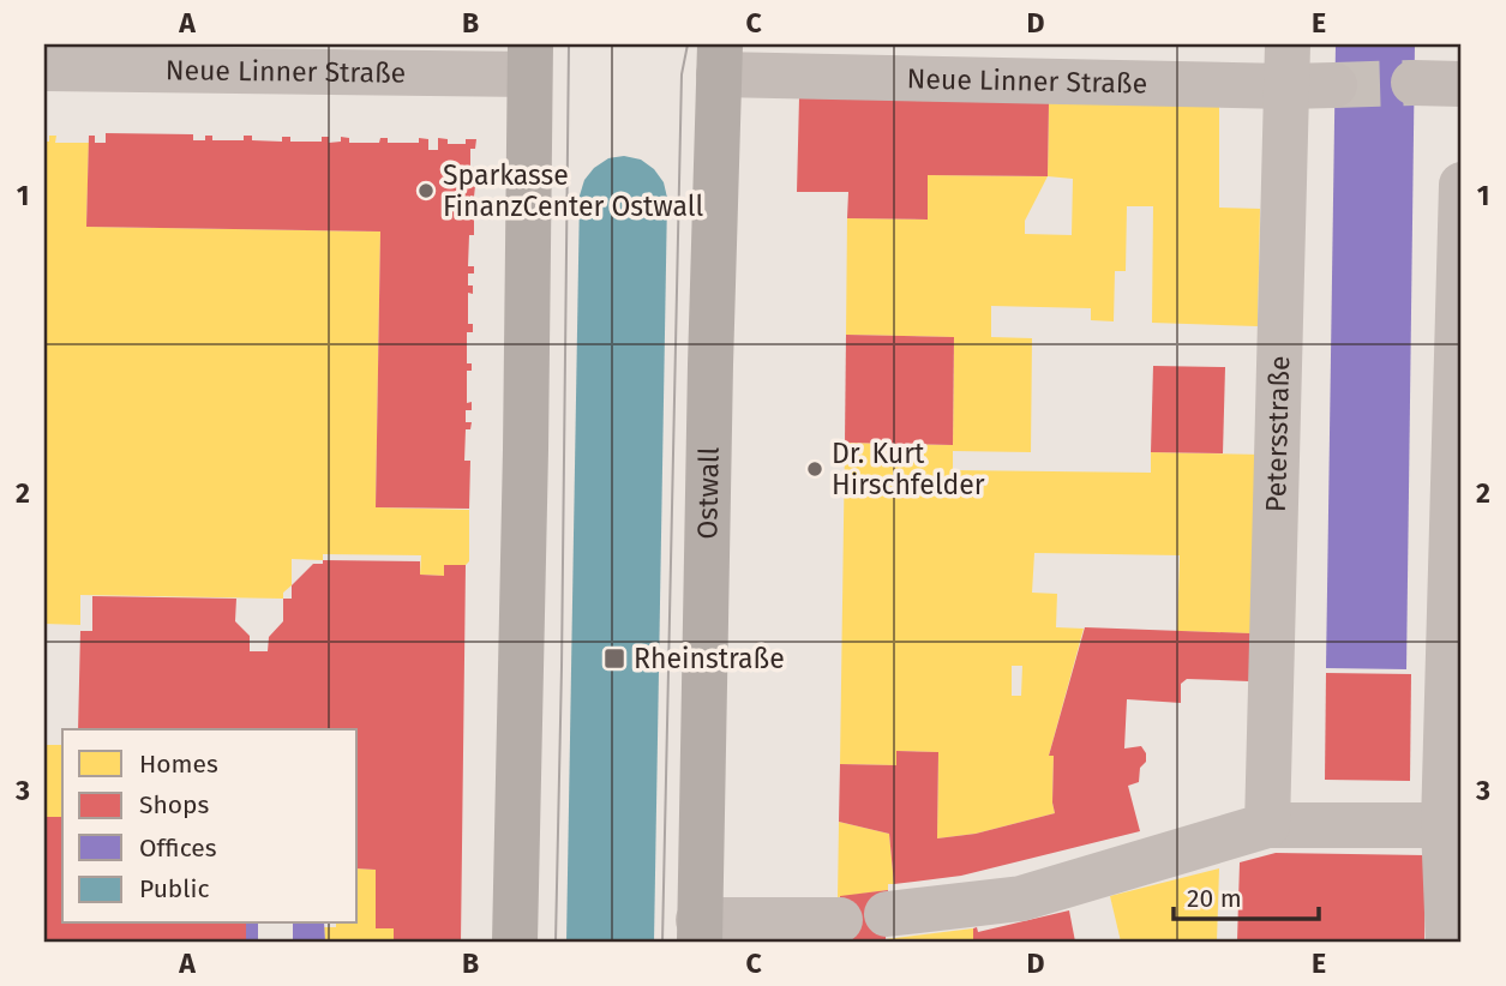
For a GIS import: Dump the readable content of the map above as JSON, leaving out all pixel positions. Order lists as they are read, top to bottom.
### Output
{
  "streets": {
    "street": ["Neue Linner Straße", "Petersstraße", "Ostwall"]
  },
  "crossings": [
    ["Neue Linner Straße", "Petersstraße"],
    ["Neue Linner Straße", "Ostwall"]
  ],
  "places": {
    "other": ["Sparkasse FinanzCenter Ostwall", "Dr. Kurt Hirschfelder"],
    "transit": ["Rheinstraße"]
  },
  "legend": [
    "Homes",
    "Shops",
    "Offices",
    "Public"
  ],
  "scale_bar": "20 m",
  "grid": {
    "columns": [
      "A",
      "B",
      "C",
      "D",
      "E"
    ],
    "rows": ["1", "2", "3"]
  }
}
